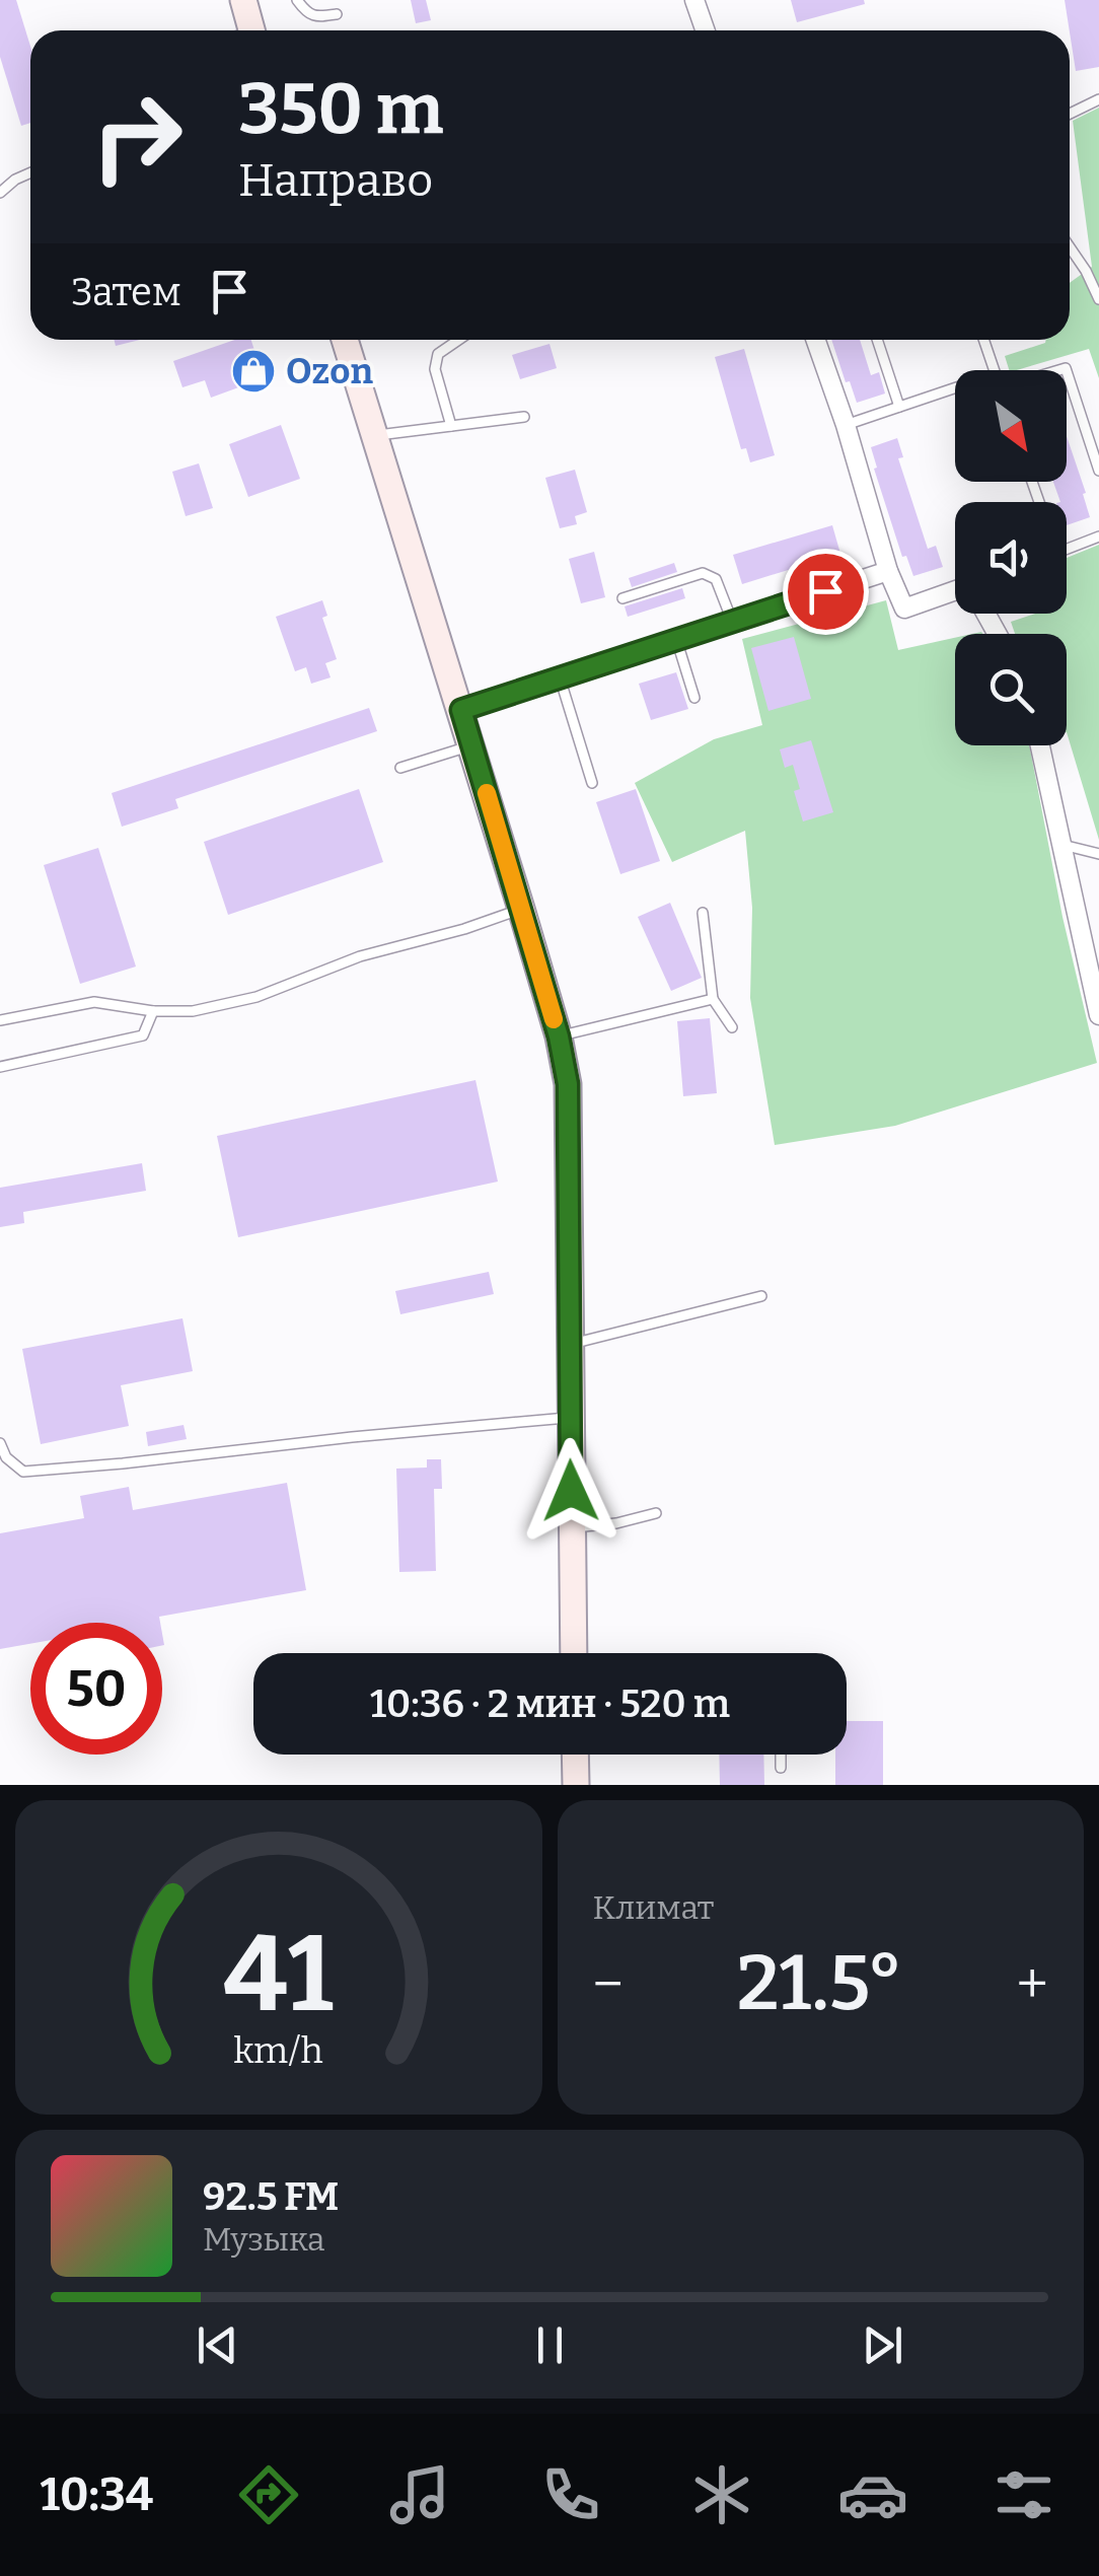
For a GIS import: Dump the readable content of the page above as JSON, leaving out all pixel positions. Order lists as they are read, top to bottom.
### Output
{
  "places": {
    "shop": ["Ozon"]
  },
  "north": "bottom right",
  "page": {
    "turn": ["350 m", "Направо"],
    "then": "Затем",
    "limit": "50",
    "trip": "10:36 · 2 мин · 520 m",
    "tile": "Климат",
    "heat": ["−", "21.5°", "+"],
    "song": ["92.5 FM", "Музыка"],
    "tabs": "10:34",
    "gauge": ["41", "km/h"]
  }
}
